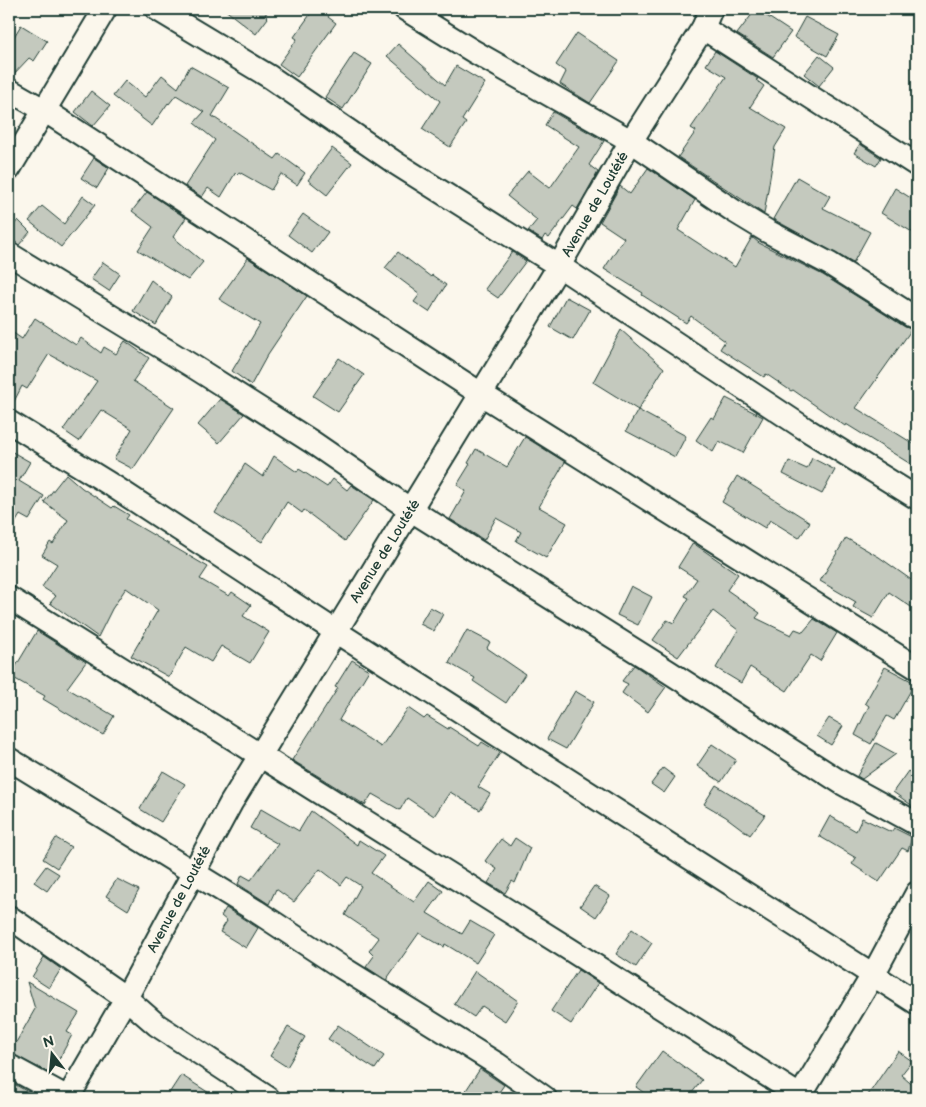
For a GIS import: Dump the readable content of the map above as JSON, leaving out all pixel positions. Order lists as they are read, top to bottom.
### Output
{
  "streets": {
    "street": ["Avenue de Loutété"]
  },
  "north": "top"
}
